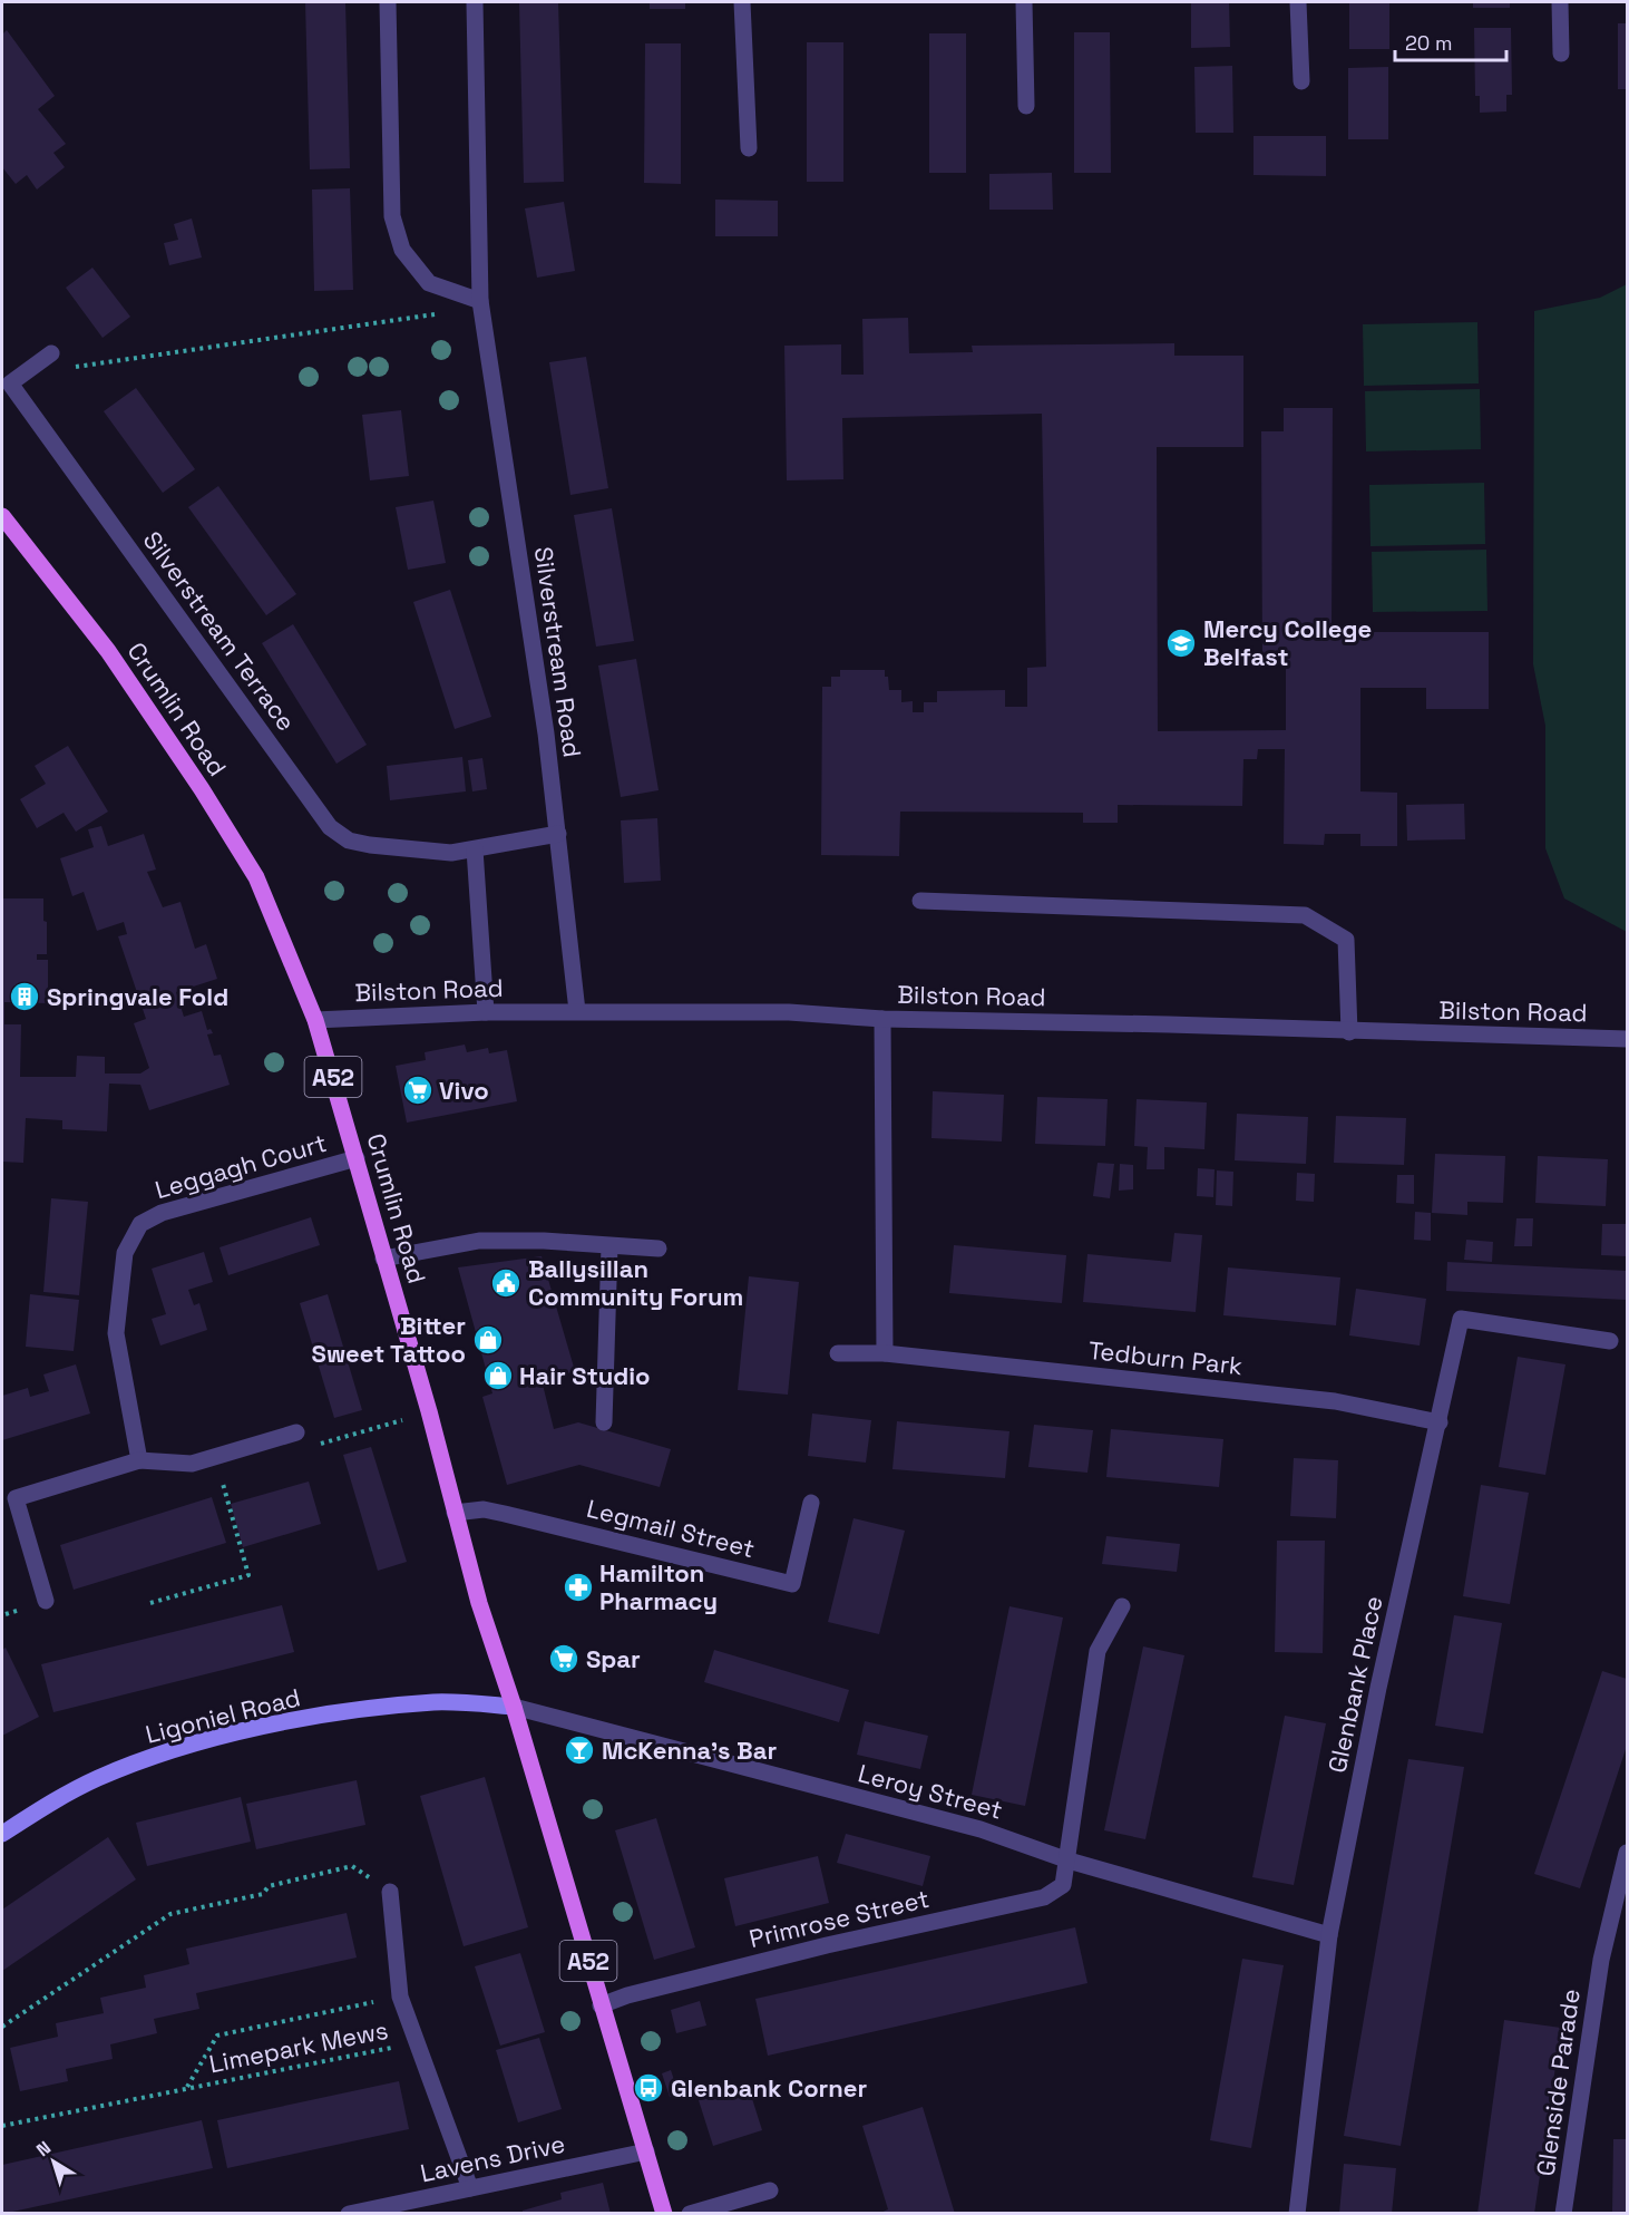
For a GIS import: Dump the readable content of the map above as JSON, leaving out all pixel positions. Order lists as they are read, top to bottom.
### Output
{
  "streets": {
    "main road": ["Crumlin Road", "A52"],
    "street": [
      "Silverstream Terrace",
      "Silverstream Road",
      "Bilston Road",
      "Leggagh Court",
      "Tedburn Park",
      "Legmail Street",
      "Glenbank Place",
      "Ligoniel Road",
      "Leroy Street",
      "Primrose Street",
      "Glenside Parade",
      "Lavens Drive"
    ],
    "path": ["Limepark Mews"]
  },
  "crossings": [
    ["Silverstream Terrace", "Silverstream Road"],
    ["Silverstream Road", "Bilston Road"],
    ["Crumlin Road", "Bilston Road"],
    ["Crumlin Road", "Leggagh Court"],
    ["Crumlin Road", "Legmail Street"],
    ["Crumlin Road", "Ligoniel Road"],
    ["Crumlin Road", "Leroy Street"],
    ["Crumlin Road", "Primrose Street"],
    ["Crumlin Road", "Lavens Drive"],
    ["Tedburn Park", "Glenbank Place"],
    ["Glenbank Place", "Leroy Street"],
    ["Ligoniel Road", "Leroy Street"],
    ["Leroy Street", "Primrose Street"]
  ],
  "places": {
    "school or university": ["Mercy College Belfast"],
    "building": ["Springvale Fold"],
    "supermarket": ["Vivo", "Spar"],
    "public building": ["Ballysillan Community Forum"],
    "shop": ["Bitter Sweet Tattoo", "Hair Studio"],
    "pharmacy": ["Hamilton Pharmacy"],
    "bar": ["McKenna's Bar"],
    "bus stop": ["Glenbank Corner"]
  },
  "scale_bar": "20 m",
  "north": "top left"
}
